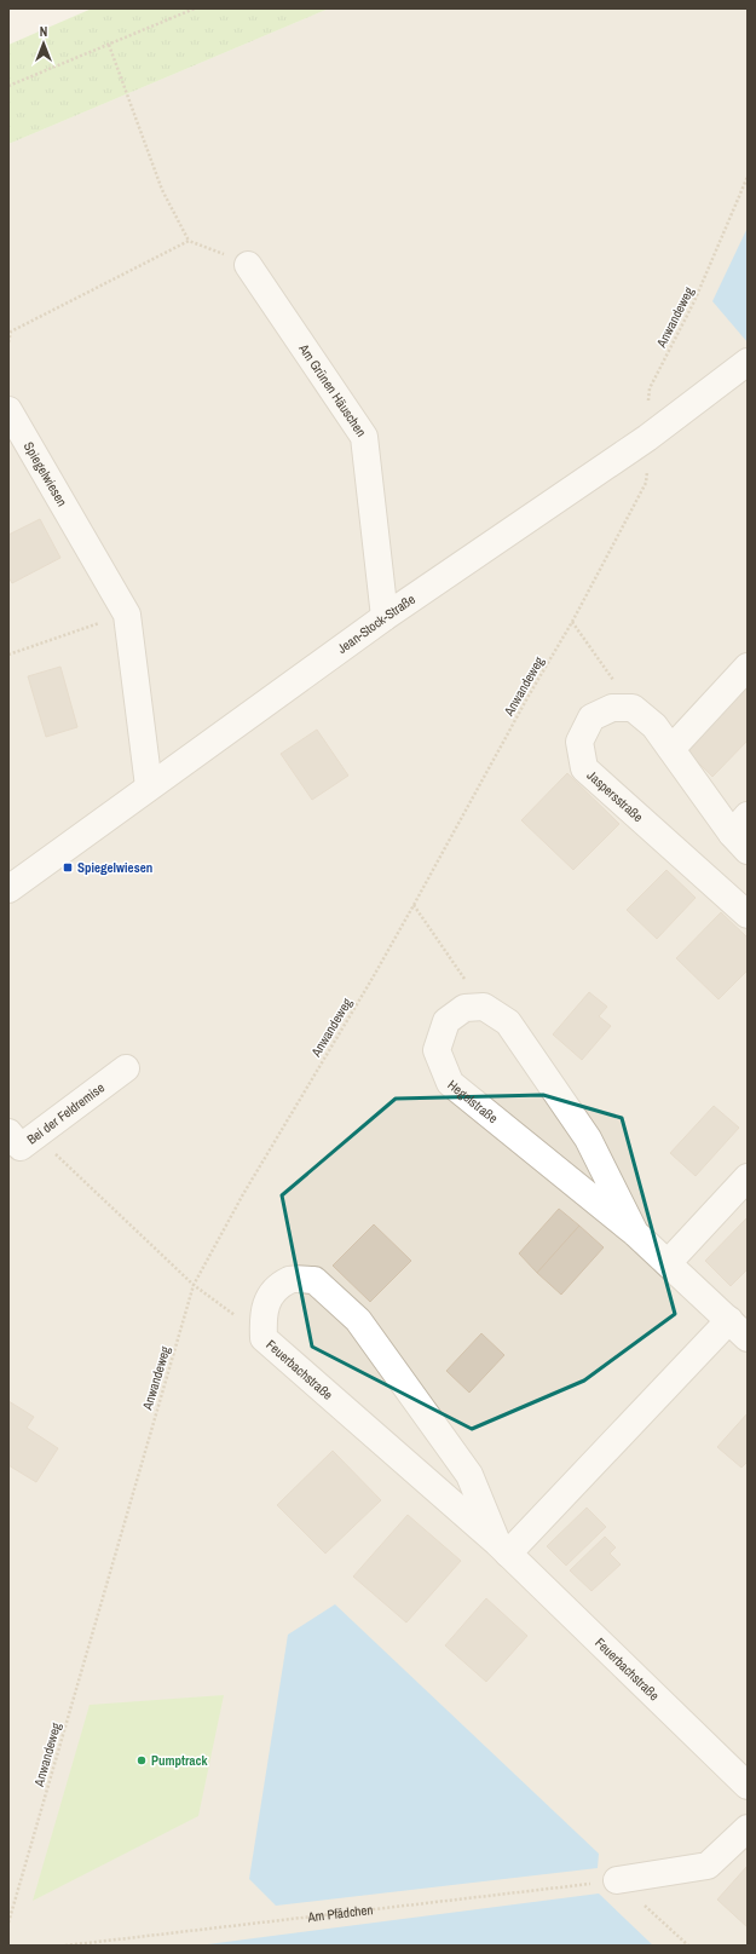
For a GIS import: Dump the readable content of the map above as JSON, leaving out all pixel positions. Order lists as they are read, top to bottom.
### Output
{
  "streets": {
    "street": [
      "Am Grünen Häuschen",
      "Spiegelwiesen",
      "Jean-Stock-Straße",
      "Jaspersstraße",
      "Hegelstraße",
      "Bei der Feldremise",
      "Feuerbachstraße"
    ],
    "path": ["Anwandeweg", "Am Pfädchen"]
  },
  "crossings": [
    ["Anwandeweg", "Jean-Stock-Straße"],
    ["Am Grünen Häuschen", "Jean-Stock-Straße"],
    ["Spiegelwiesen", "Jean-Stock-Straße"]
  ],
  "places": {
    "transit": ["Spiegelwiesen"],
    "other": ["Pumptrack"]
  },
  "north": "top"
}
